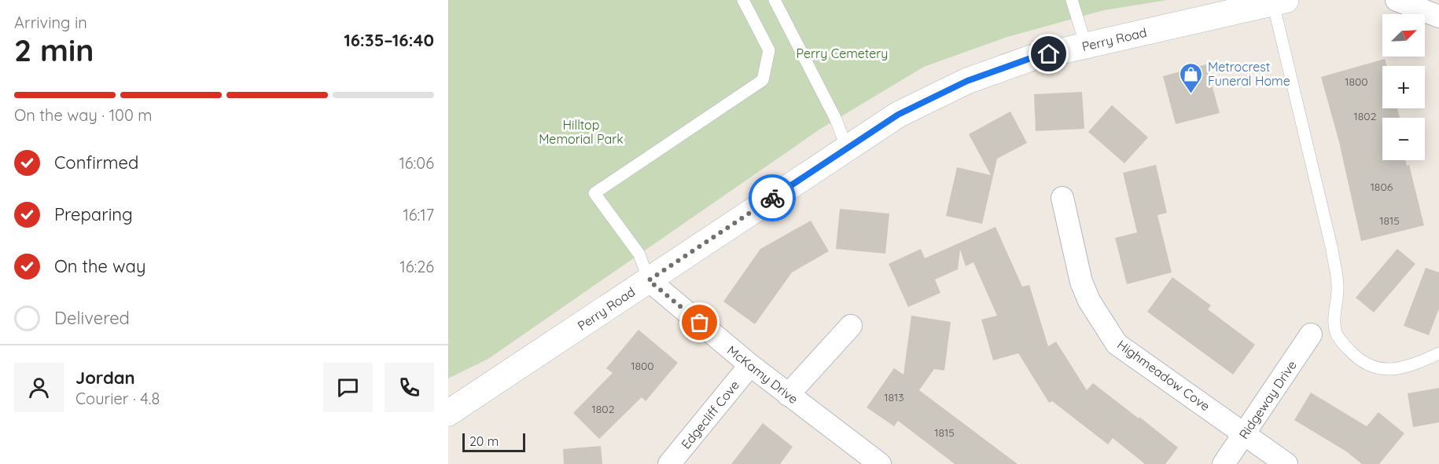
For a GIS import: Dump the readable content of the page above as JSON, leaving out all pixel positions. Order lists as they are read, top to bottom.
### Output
{
  "streets": {
    "street": [
      "Perry Road",
      "McKamy Drive",
      "Highmeadow Cove",
      "Ridgeway Drive",
      "Edgecliff Cove"
    ]
  },
  "crossings": [
    ["Perry Road", "McKamy Drive"],
    ["McKamy Drive", "Edgecliff Cove"],
    ["Highmeadow Cove", "Ridgeway Drive"]
  ],
  "parks": ["Perry Cemetery", "Hilltop Memorial Park"],
  "places": {
    "shop": ["Metrocrest Funeral Home"]
  },
  "house_numbers": [
    "1800",
    "1802",
    "1806",
    "1815",
    "1800",
    "1813",
    "1802",
    "1815"
  ],
  "scale_bar": "20 m",
  "north": "top right",
  "page": {
    "heading": ["2 min", "Arriving in", "16:35–16:40"],
    "panel": ["Jordan", "Courier · 4.8"],
    "map_buttons": ["+", "−"],
    "bar": "On the way · 100 m",
    "list": [
      ["Confirmed", "16:06"],
      ["Preparing", "16:17"],
      ["On the way", "16:26"],
      "Delivered"
    ],
    "scale": "20 m"
  }
}
